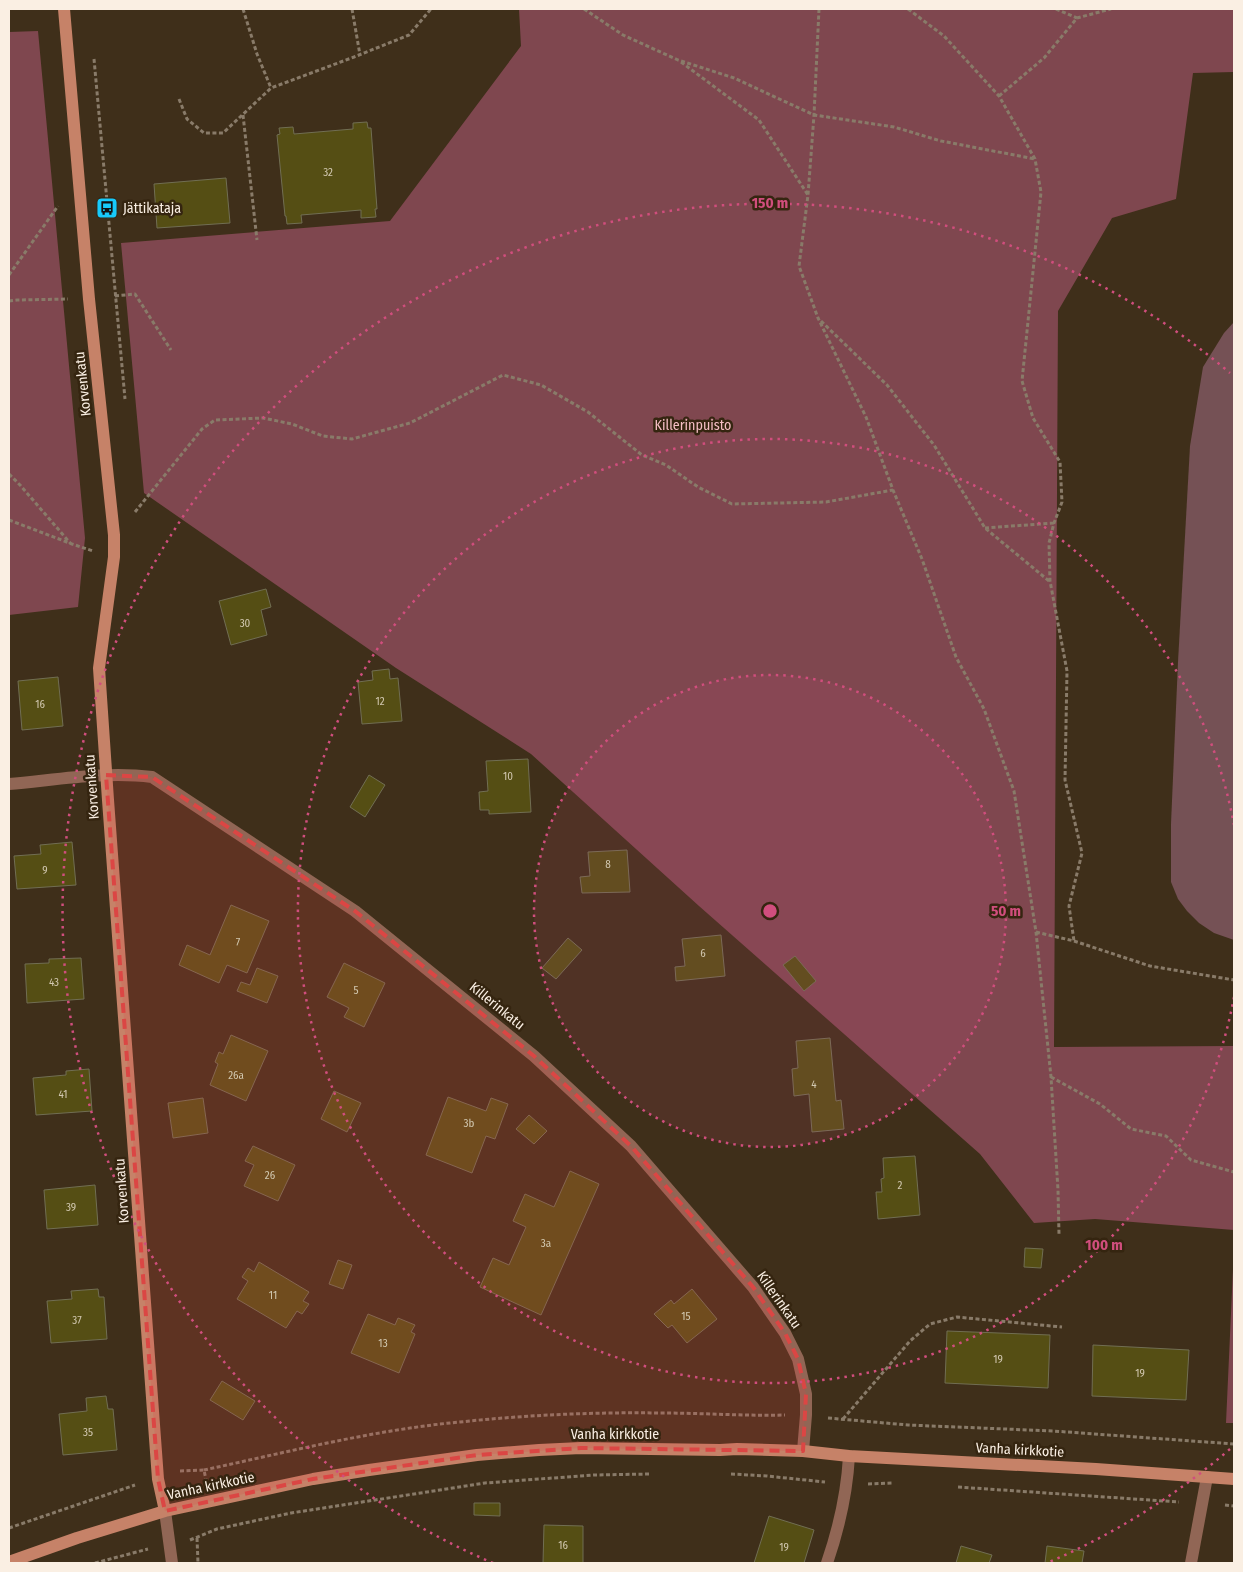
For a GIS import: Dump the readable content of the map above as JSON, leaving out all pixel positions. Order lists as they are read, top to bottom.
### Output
{
  "streets": {
    "street": ["Korvenkatu", "Killerinkatu", "Vanha kirkkotie"]
  },
  "crossings": [
    ["Korvenkatu", "Killerinkatu"],
    ["Korvenkatu", "Vanha kirkkotie"],
    ["Killerinkatu", "Vanha kirkkotie"]
  ],
  "parks": ["Killerinpuisto"],
  "places": {
    "bus stop": ["Jättikataja"]
  },
  "house_numbers": [
    "32",
    "30",
    "12",
    "16",
    "10",
    "8",
    "9",
    "7",
    "6",
    "43",
    "5",
    "26a",
    "4",
    "41",
    "3b",
    "26",
    "2",
    "39",
    "3a",
    "11",
    "15",
    "37",
    "13",
    "19",
    "19",
    "35",
    "16",
    "19"
  ],
  "rings": ["150 m", "50 m", "100 m"]
}
